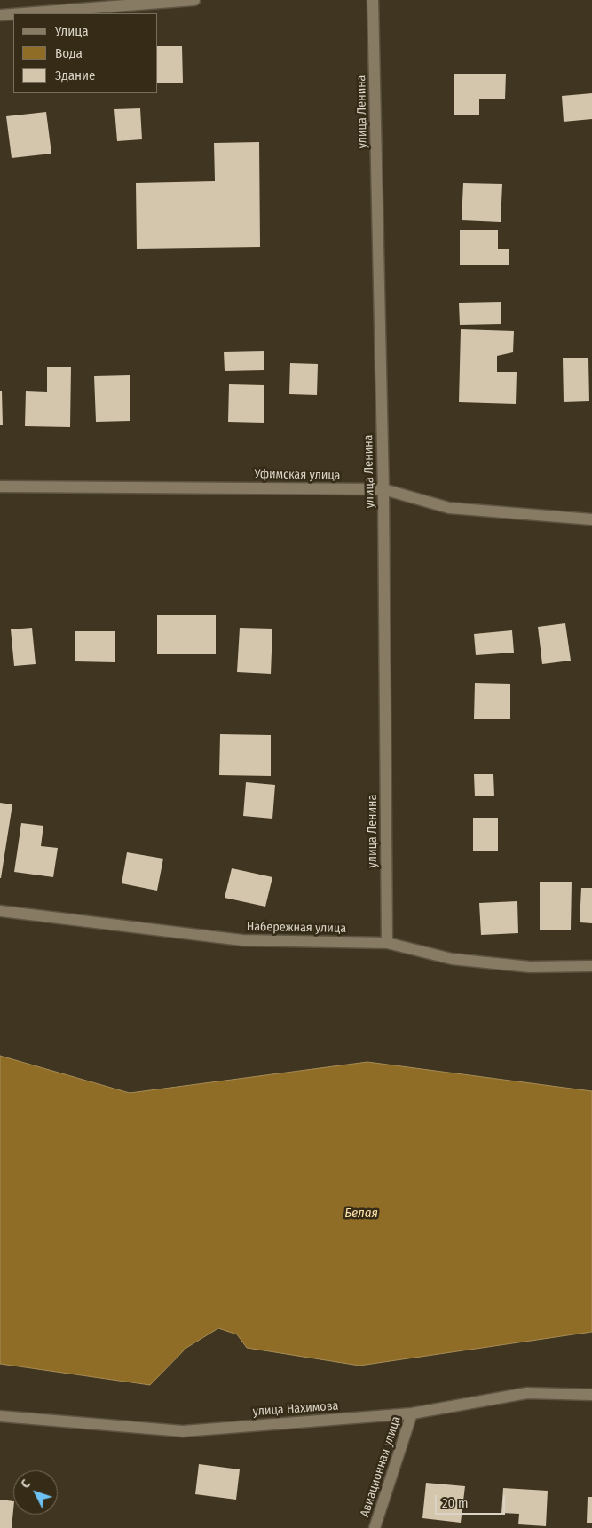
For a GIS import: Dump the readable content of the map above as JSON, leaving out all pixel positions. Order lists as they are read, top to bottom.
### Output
{
  "streets": {
    "street": [
      "улица Ленина",
      "Уфимская улица",
      "Набережная улица",
      "улица Нахимова",
      "Авиационная улица"
    ]
  },
  "crossings": [
    ["улица Ленина", "Уфимская улица"],
    ["улица Ленина", "Набережная улица"],
    ["улица Нахимова", "Авиационная улица"]
  ],
  "water": ["Белая"],
  "legend": ["Улица", "Вода", "Здание"],
  "scale_bar": "20 m",
  "north": "top left"
}
